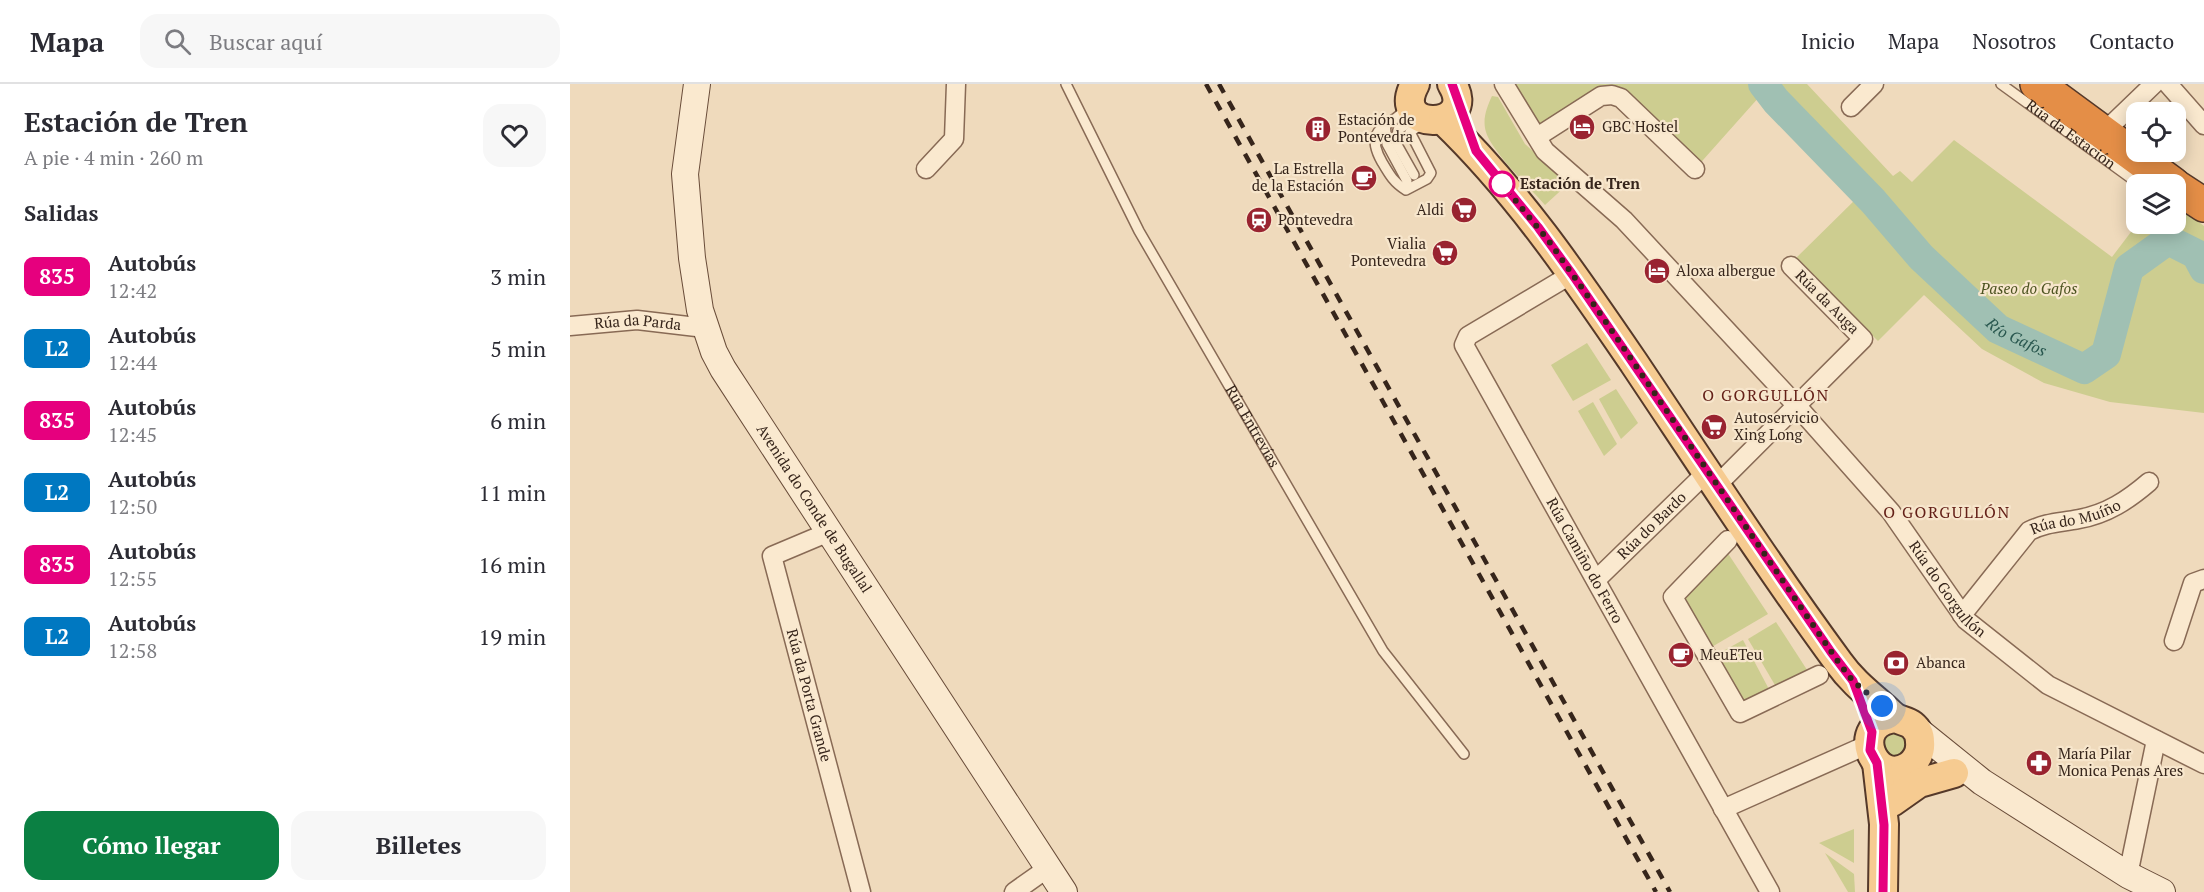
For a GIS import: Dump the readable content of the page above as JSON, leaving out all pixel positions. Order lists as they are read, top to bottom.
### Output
{
  "streets": {
    "highway": ["Rúa da Estación"],
    "street": [
      "Rúa da Auga",
      "Rúa da Parda",
      "Avenida do Conde de Bugallal",
      "Rúa do Muíño",
      "Rúa do Bardo",
      "Rúa Camiño do Ferro",
      "Rúa do Gorgullón",
      "Rúa da Porta Grande"
    ],
    "lane": ["Rúa Entrevías"]
  },
  "crossings": [
    ["Rúa da Auga", "Rúa do Bardo"],
    ["Rúa da Parda", "Avenida do Conde de Bugallal"],
    ["Avenida do Conde de Bugallal", "Rúa da Porta Grande"],
    ["Rúa do Muíño", "Rúa do Gorgullón"],
    ["Rúa do Bardo", "Rúa Camiño do Ferro"],
    ["Rúa do Bardo", "Rúa do Gorgullón"]
  ],
  "districts": ["O GORGULLÓN", "O GORGULLÓN"],
  "water": ["Río Gafos"],
  "parks": ["Paseo do Gafos"],
  "places": {
    "hotel": ["GBC Hostel", "Aloxa albergue"],
    "building": ["Estación de Pontevedra"],
    "cafe": ["La Estrella de la Estación", "MeuETeu"],
    "other": ["Estación de Tren"],
    "supermarket": ["Aldi", "Vialia Pontevedra", "Autoservicio Xing Long"],
    "station": ["Pontevedra"],
    "bank": ["Abanca"],
    "pharmacy": ["María Pilar Monica Penas Ares"]
  },
  "lines": ["bus line 835"],
  "page": {
    "header": "Mapa",
    "search": "Buscar aquí",
    "nav": [
      "Inicio",
      "Mapa",
      "Nosotros",
      "Contacto"
    ],
    "heading": [
      ["Estación de Tren", "A pie · 4 min · 260 m"],
      "Salidas"
    ],
    "list": [
      {
        "mark": "835",
        "name": "Autobús",
        "note": "12:42",
        "value": "3 min"
      },
      {
        "mark": "L2",
        "name": "Autobús",
        "note": "12:44",
        "value": "5 min"
      },
      {
        "mark": "835",
        "name": "Autobús",
        "note": "12:45",
        "value": "6 min"
      },
      {
        "mark": "L2",
        "name": "Autobús",
        "note": "12:50",
        "value": "11 min"
      },
      {
        "mark": "835",
        "name": "Autobús",
        "note": "12:55",
        "value": "16 min"
      },
      {
        "mark": "L2",
        "name": "Autobús",
        "note": "12:58",
        "value": "19 min"
      }
    ],
    "buttons": ["Cómo llegar", "Billetes"]
  }
}
